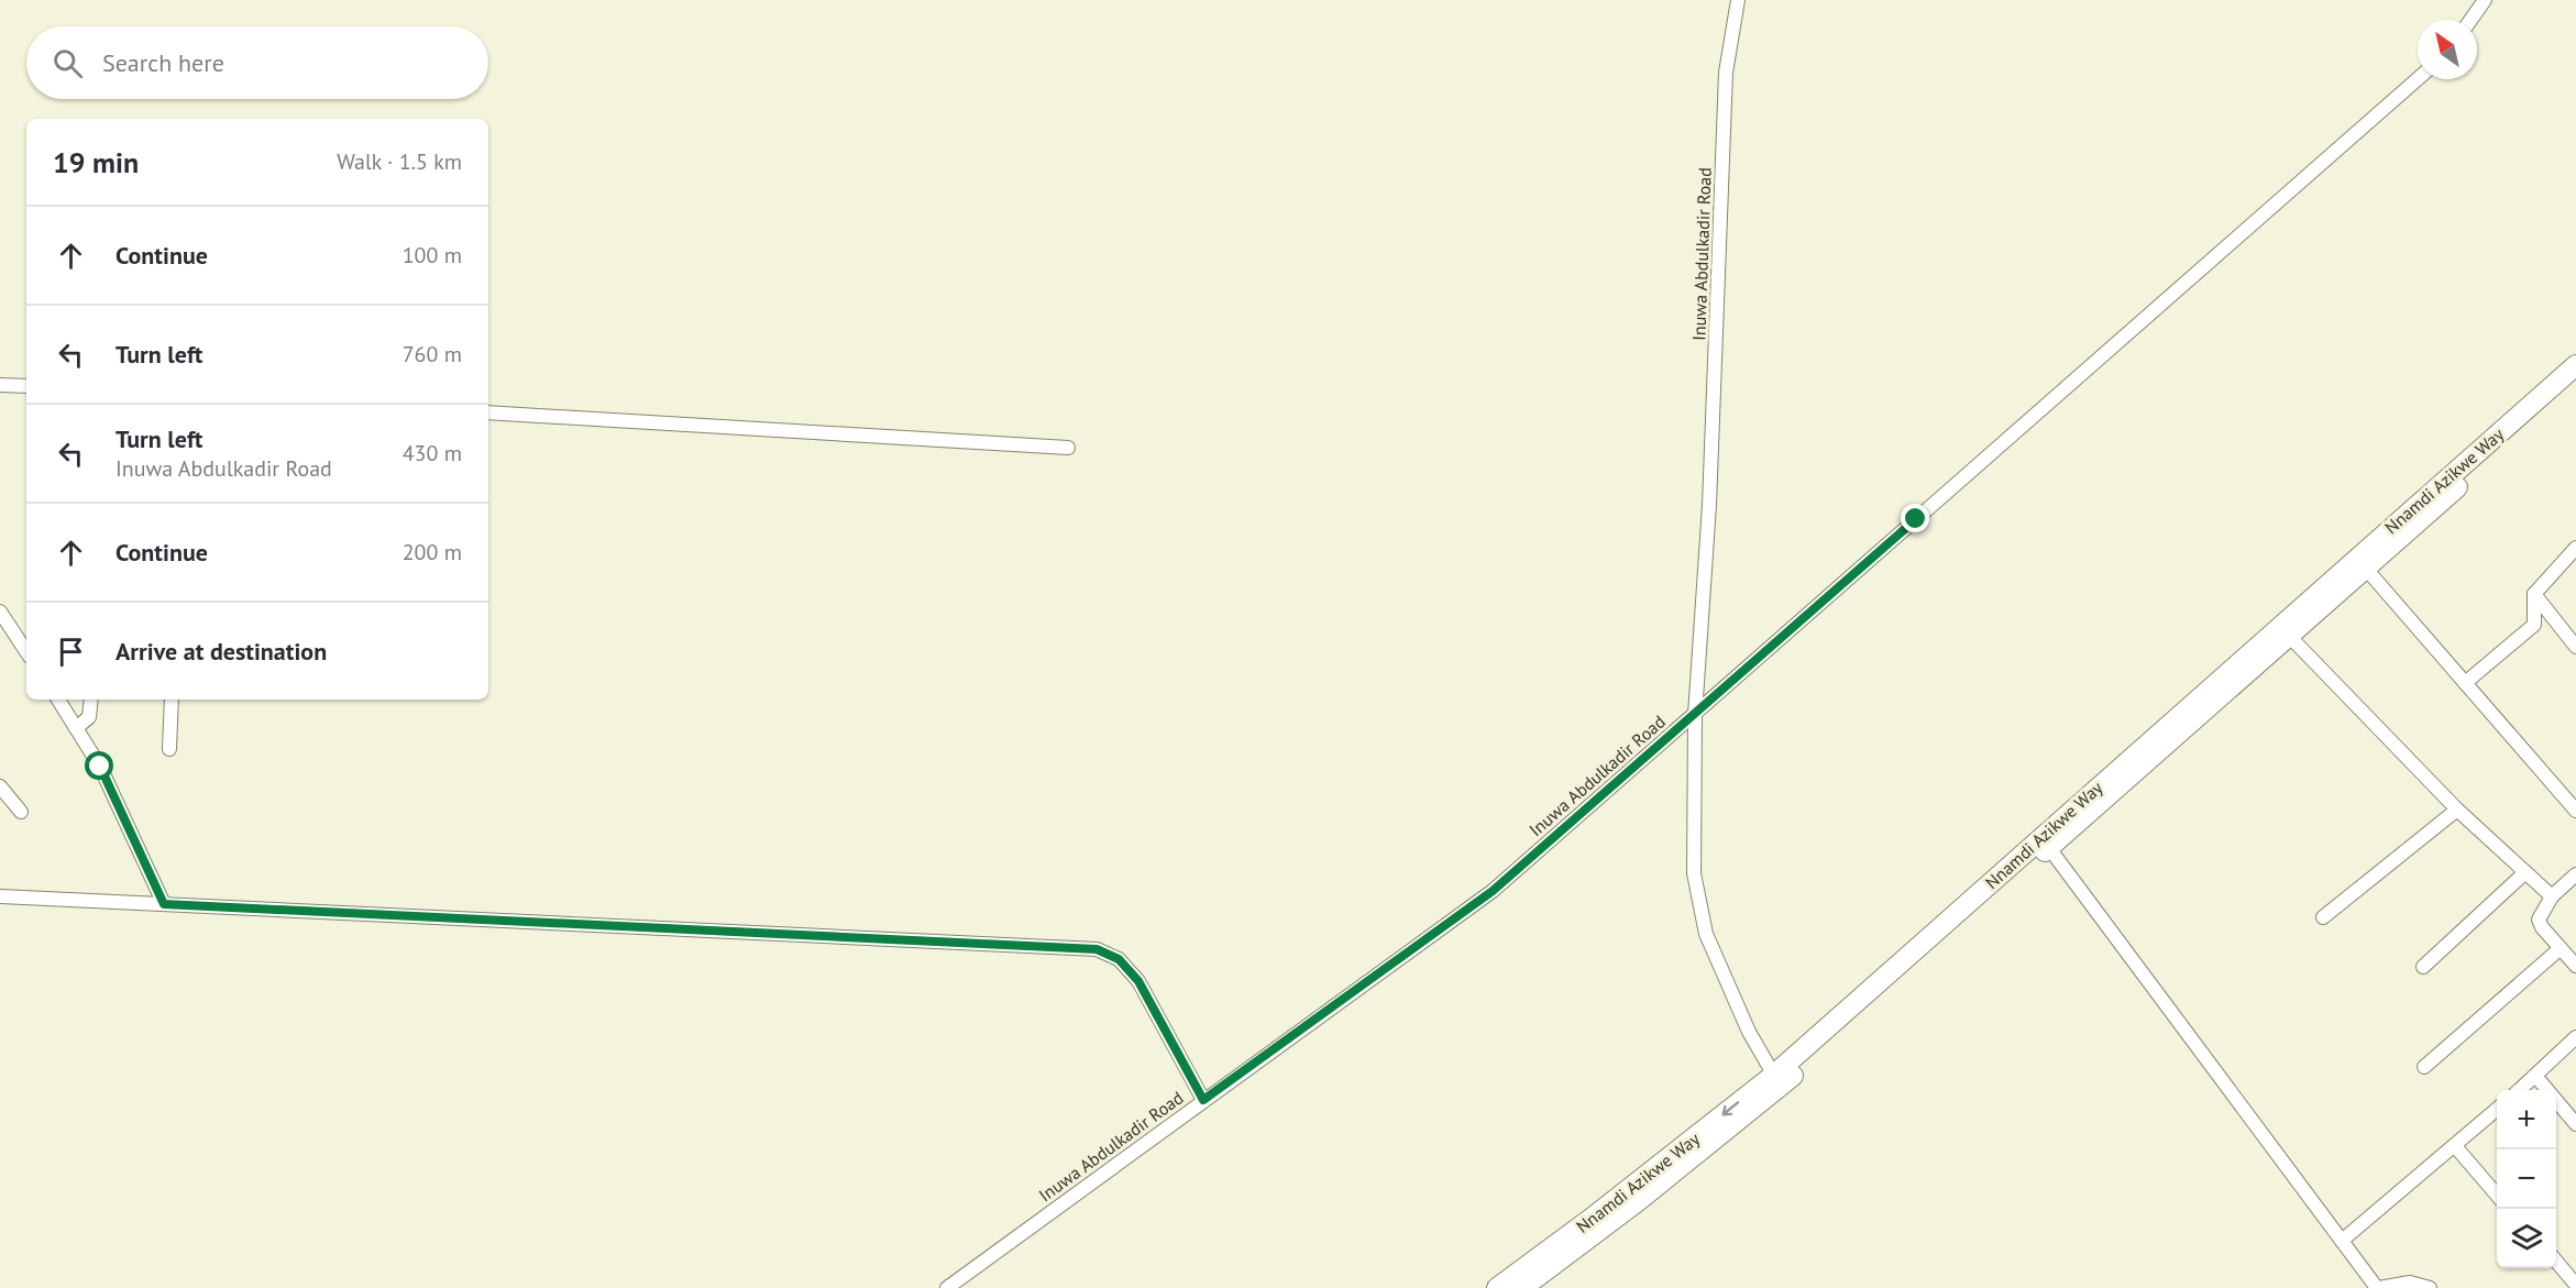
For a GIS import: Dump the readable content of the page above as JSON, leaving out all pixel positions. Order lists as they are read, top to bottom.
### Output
{
  "streets": {
    "highway": ["Nnamdi Azikwe Way"],
    "street": ["Inuwa Abdulkadir Road"]
  },
  "north": "top left",
  "page": {
    "search": "Search here",
    "heading": ["19 min", "Walk · 1.5 km"],
    "list": [
      ["Continue", "100 m"],
      ["Turn left", "760 m"],
      ["Turn left", "Inuwa Abdulkadir Road", "430 m"],
      ["Continue", "200 m"],
      "Arrive at destination"
    ],
    "map_buttons": ["+", "−"]
  }
}
